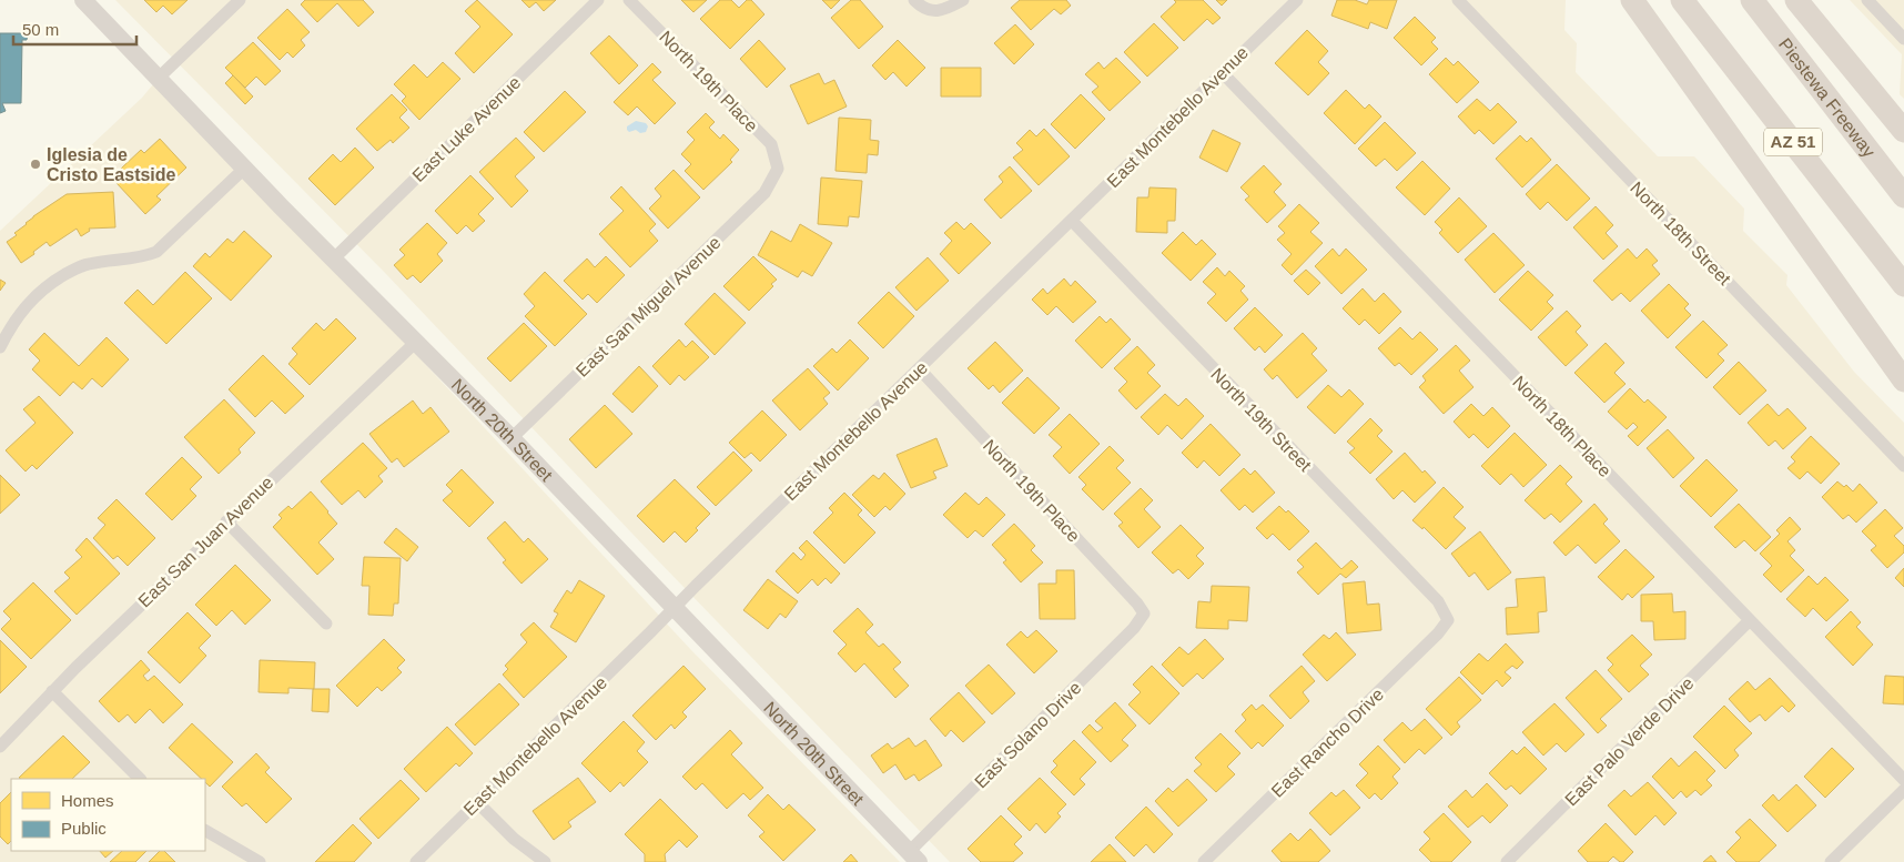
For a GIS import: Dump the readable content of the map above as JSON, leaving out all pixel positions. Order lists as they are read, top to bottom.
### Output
{
  "streets": {
    "highway": ["Piestewa Freeway", "AZ 51"],
    "street": [
      "North 19th Place",
      "East Montebello Avenue",
      "East Luke Avenue",
      "North 18th Street",
      "East San Miguel Avenue",
      "North 19th Street",
      "North 18th Place",
      "North 20th Street",
      "East San Juan Avenue",
      "East Solano Drive",
      "East Palo Verde Drive",
      "East Rancho Drive"
    ]
  },
  "crossings": [
    ["North 19th Place", "East Montebello Avenue"],
    ["North 19th Place", "East San Miguel Avenue"],
    ["North 19th Place", "East Solano Drive"],
    ["East Montebello Avenue", "North 19th Street"],
    ["East Montebello Avenue", "North 18th Place"],
    ["East Montebello Avenue", "North 20th Street"],
    ["East Luke Avenue", "North 20th Street"],
    ["East San Miguel Avenue", "North 20th Street"],
    ["North 19th Street", "East Rancho Drive"],
    ["North 18th Place", "East Palo Verde Drive"],
    ["North 20th Street", "East San Juan Avenue"],
    ["North 20th Street", "East Solano Drive"]
  ],
  "places": ["Iglesia de Cristo Eastside"],
  "legend": ["Homes", "Public"],
  "scale_bar": "50 m"
}
